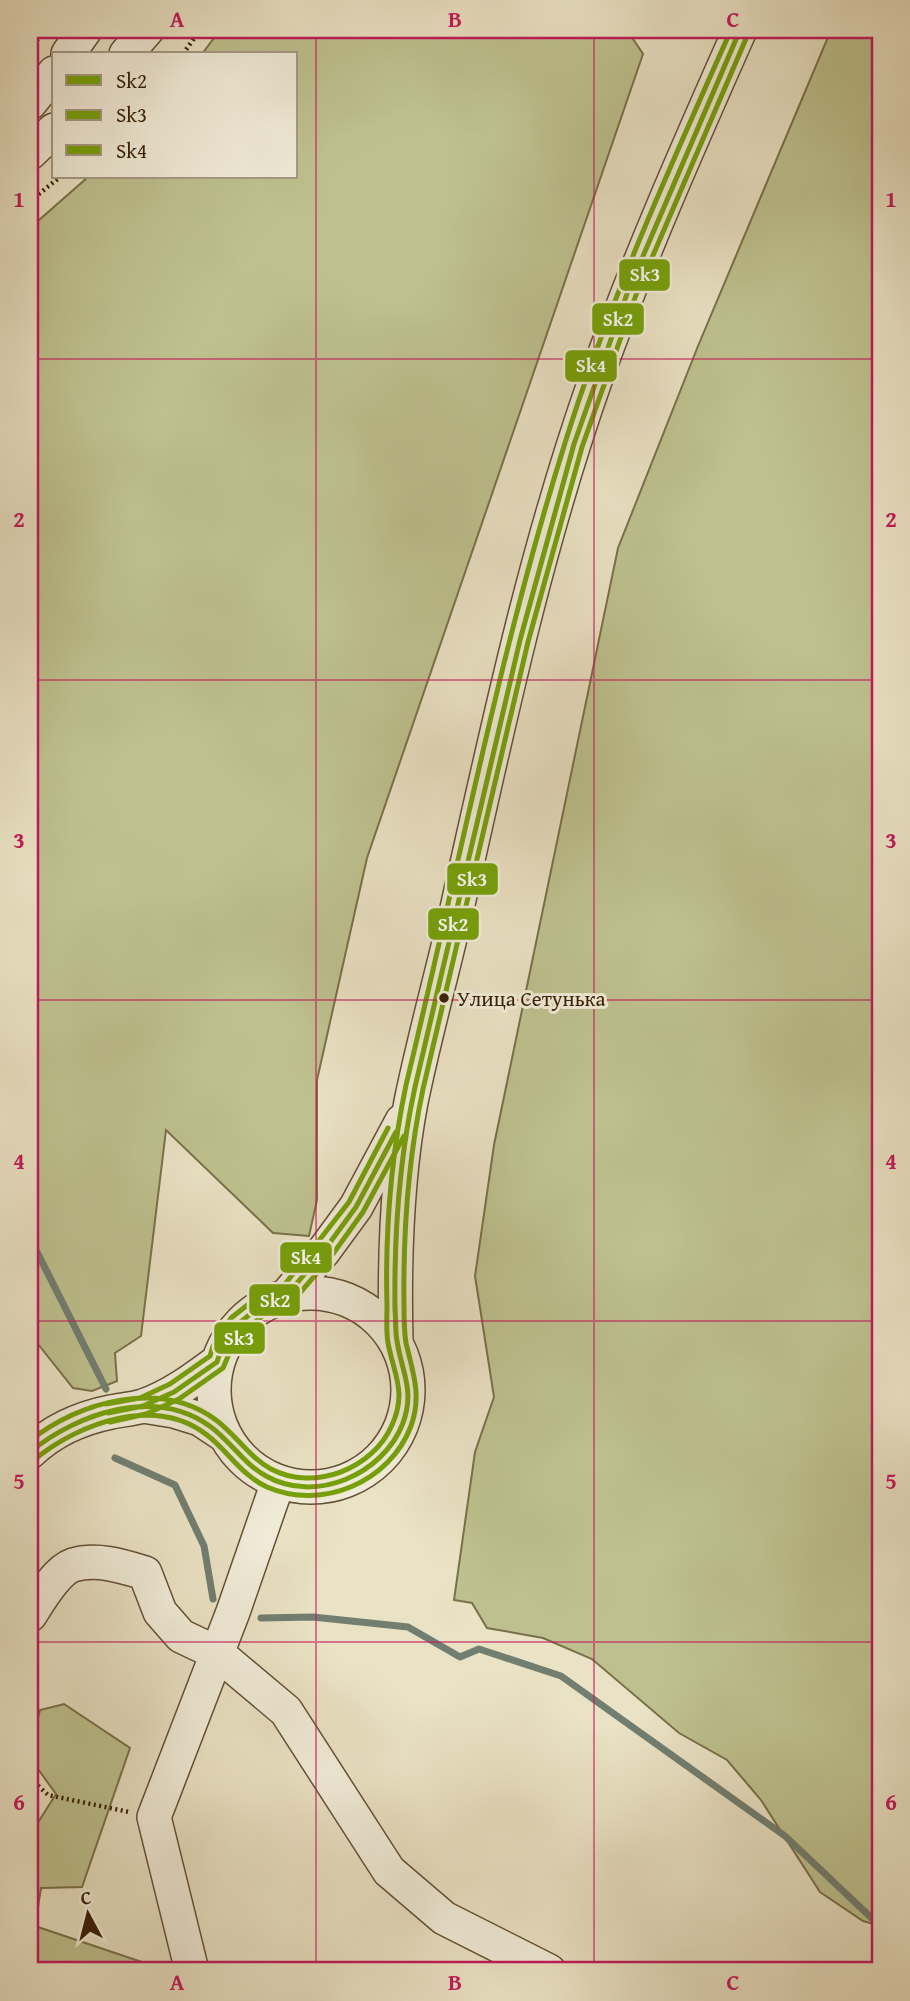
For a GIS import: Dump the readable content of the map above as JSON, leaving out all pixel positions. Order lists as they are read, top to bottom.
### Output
{
  "places": ["Улица Сетунька"],
  "lines": ["transit line Sk2", "transit line Sk4", "transit line Sk3"],
  "legend": ["Sk2", "Sk3", "Sk4"],
  "north": "top",
  "grid": {
    "columns": ["A", "B", "C"],
    "rows": [
      "1",
      "2",
      "3",
      "4",
      "5",
      "6"
    ]
  }
}
